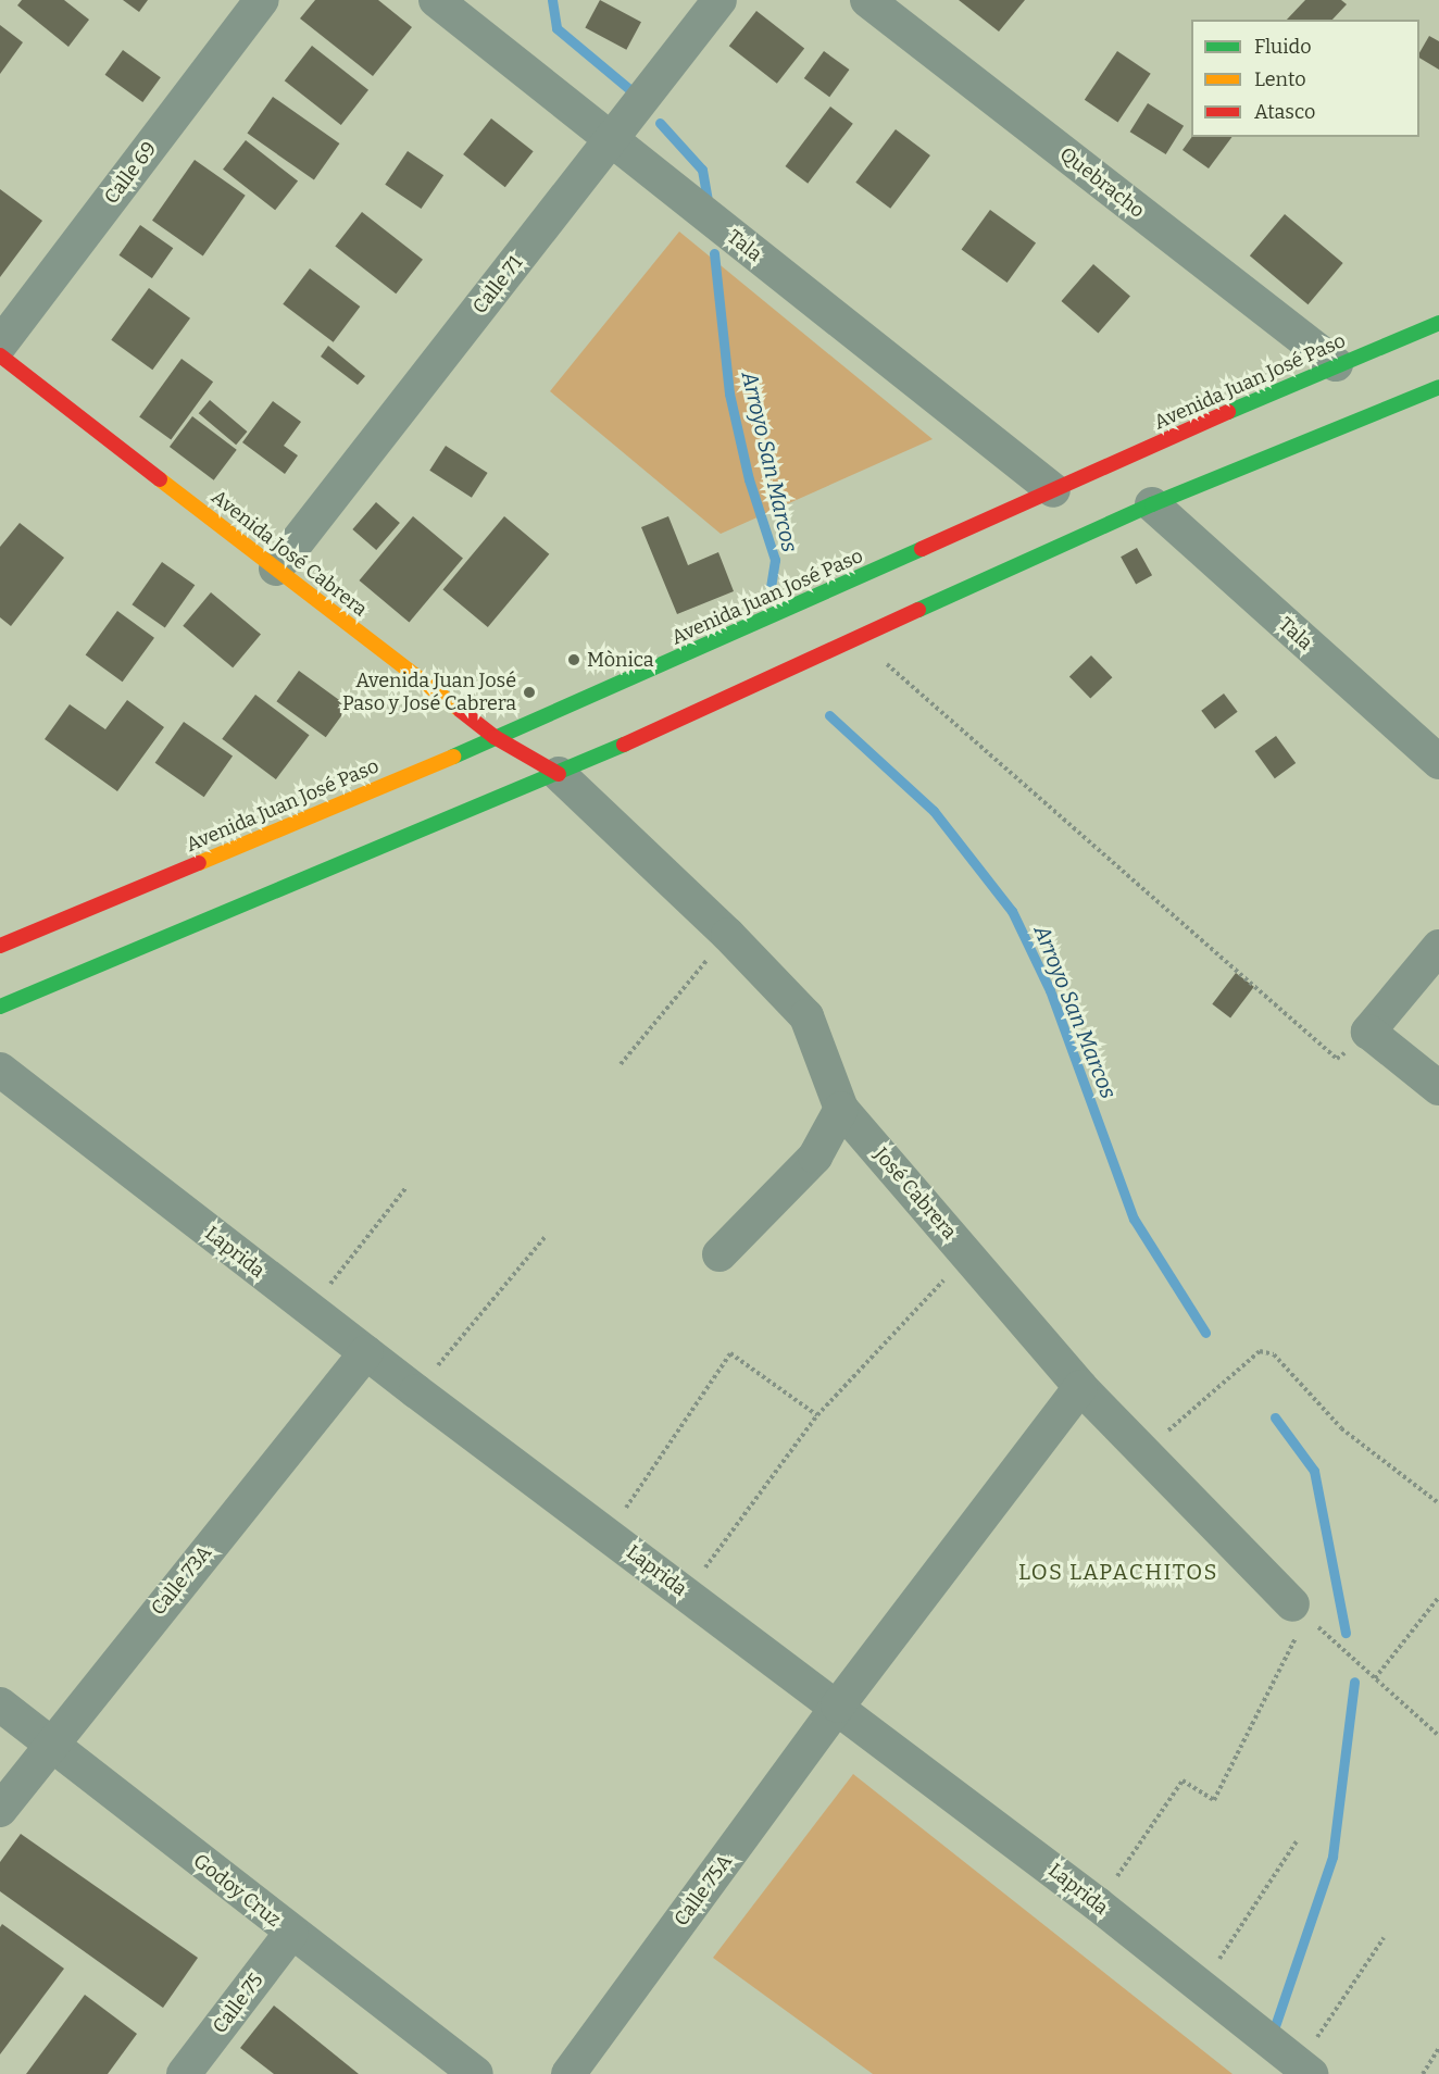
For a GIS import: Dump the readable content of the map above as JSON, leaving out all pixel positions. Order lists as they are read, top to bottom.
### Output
{
  "streets": {
    "main road": ["Avenida Juan José Paso", "Avenida José Cabrera"],
    "street": [
      "Calle 69",
      "Quebracho",
      "Tala",
      "Calle 71",
      "José Cabrera",
      "Laprida",
      "Calle 73A",
      "Godoy Cruz",
      "Calle 75A",
      "Calle 75"
    ]
  },
  "crossings": [
    ["Quebracho", "Avenida Juan José Paso"],
    ["Tala", "Calle 71"],
    ["Tala", "Avenida Juan José Paso"],
    ["Calle 71", "Avenida José Cabrera"],
    ["Avenida Juan José Paso", "Avenida José Cabrera"],
    ["Avenida José Cabrera", "José Cabrera"],
    ["José Cabrera", "Calle 75A"],
    ["Laprida", "Calle 73A"],
    ["Laprida", "Calle 75A"],
    ["Calle 73A", "Godoy Cruz"],
    ["Godoy Cruz", "Calle 75"]
  ],
  "districts": ["LOS LAPACHITOS"],
  "water": ["Arroyo San Marcos"],
  "places": ["Mònica", "Avenida Juan José Paso y José Cabrera"],
  "legend": ["Fluido", "Lento", "Atasco"]
}
